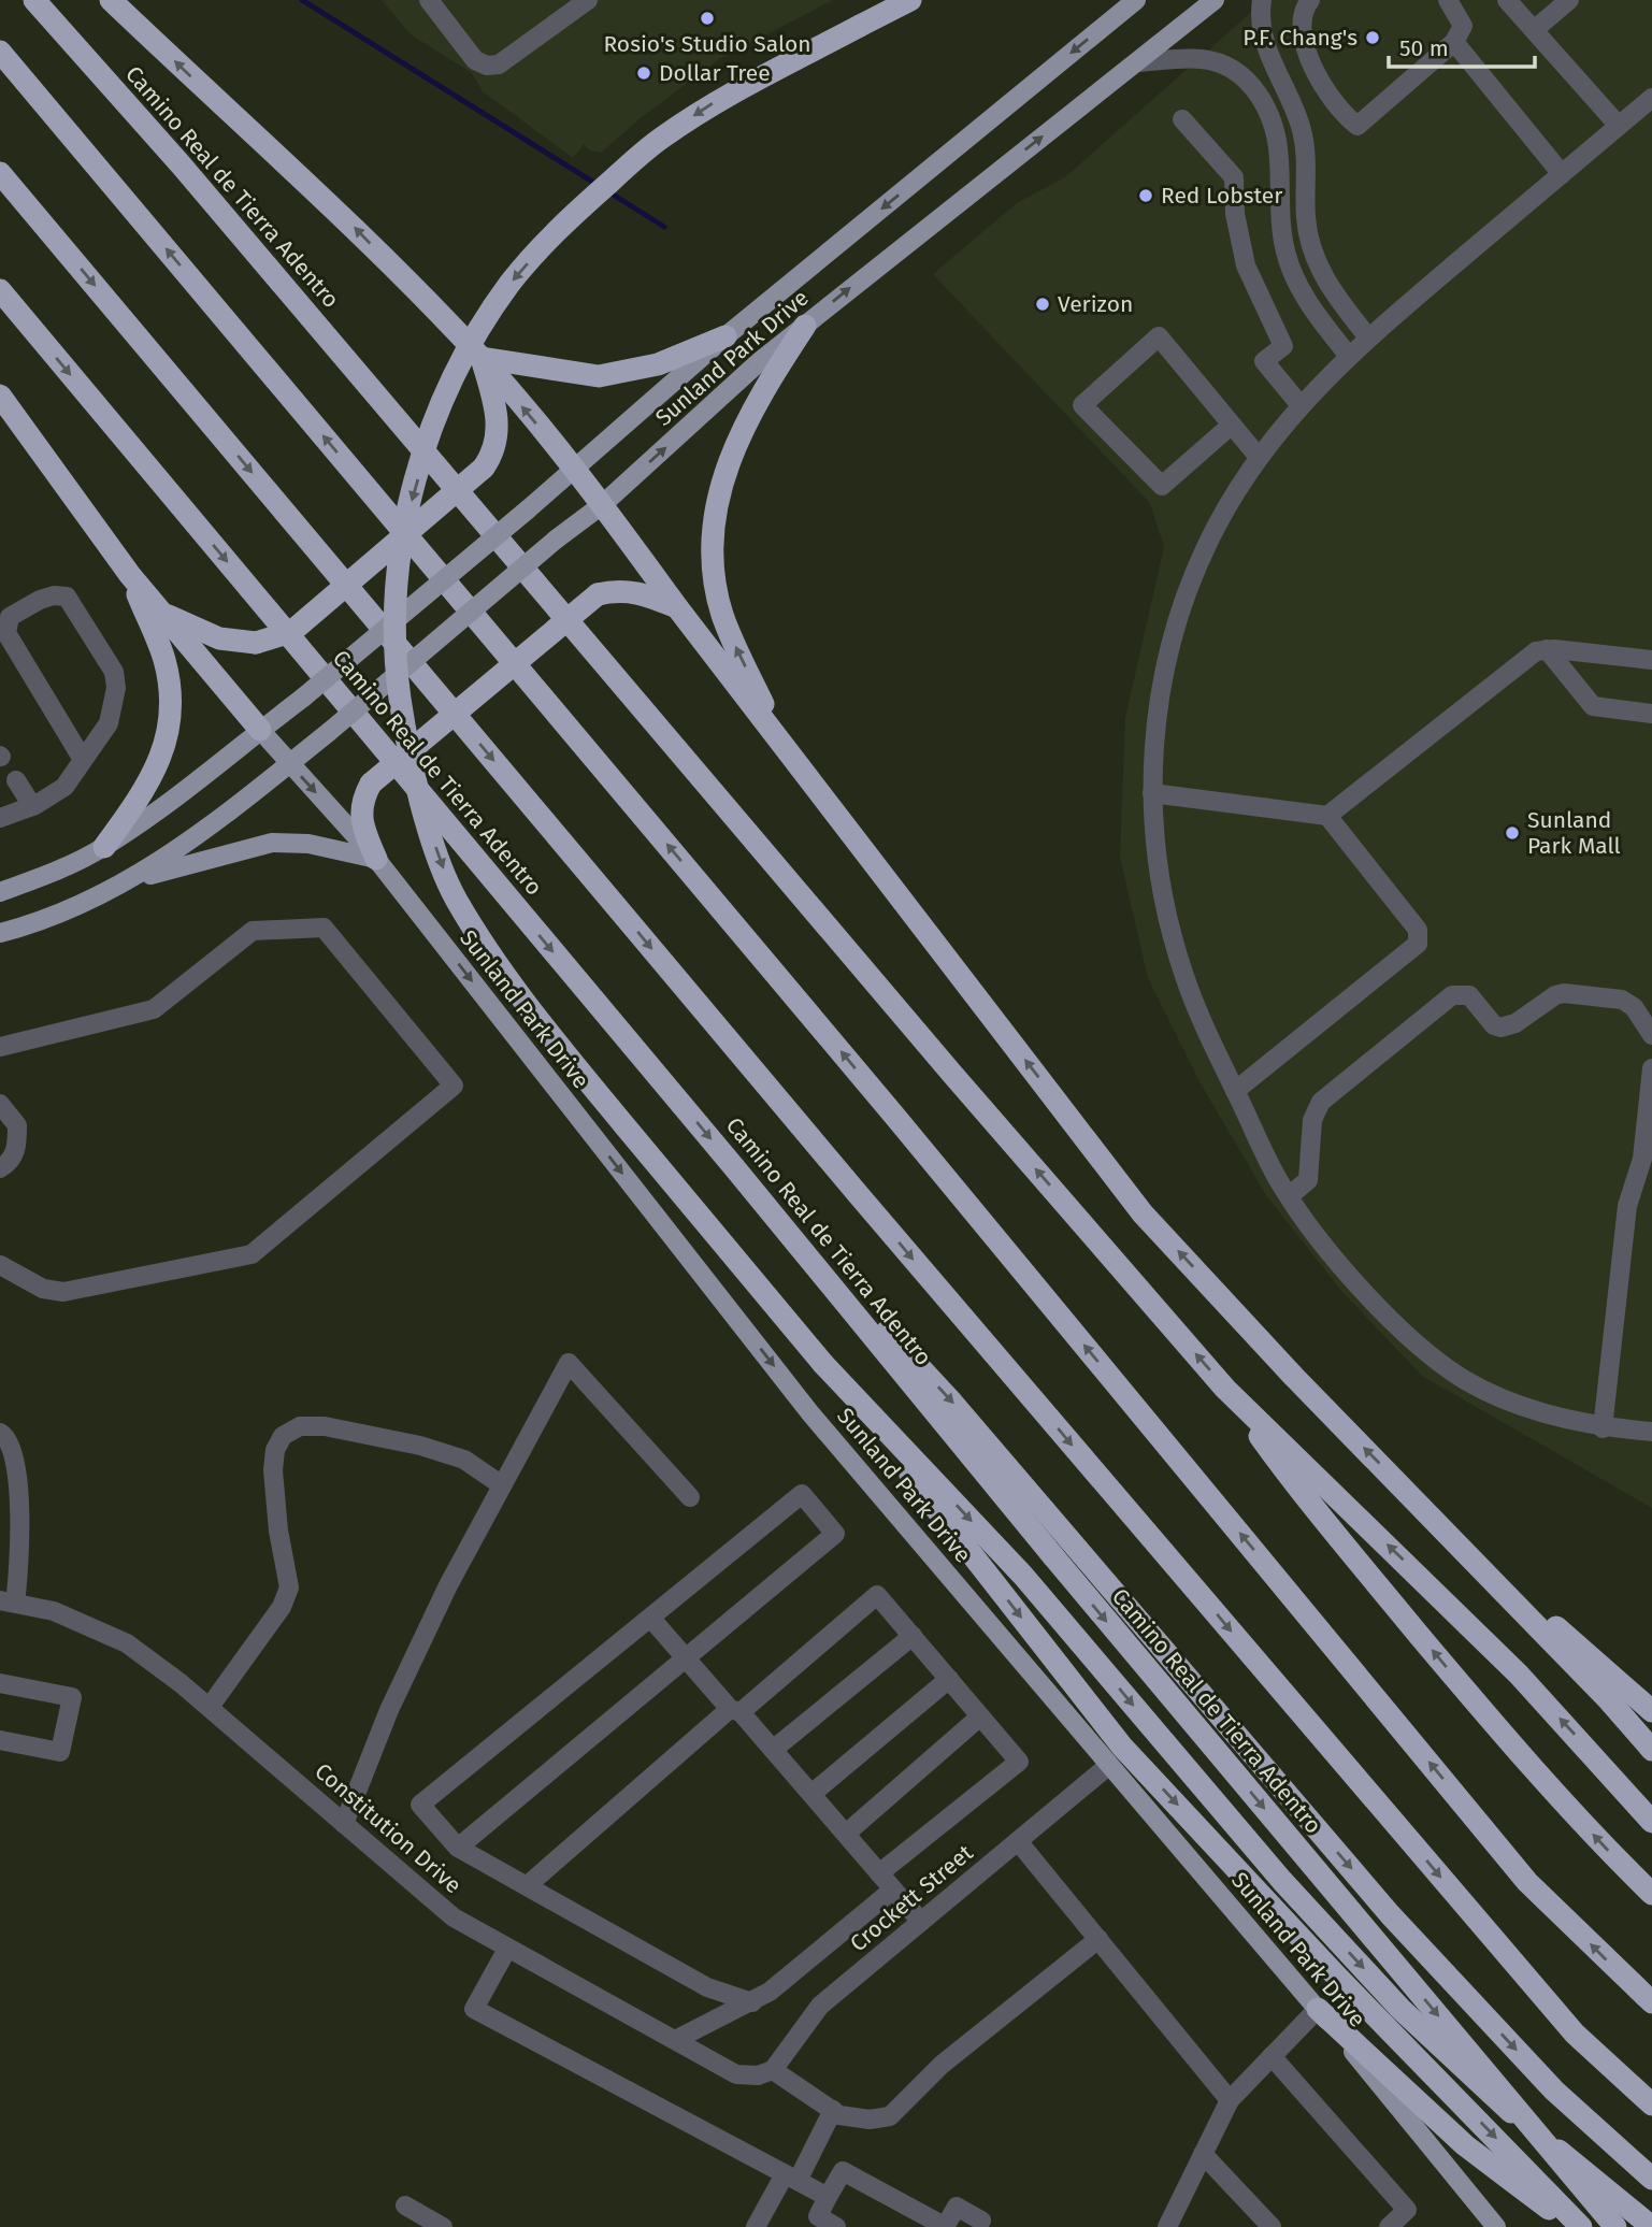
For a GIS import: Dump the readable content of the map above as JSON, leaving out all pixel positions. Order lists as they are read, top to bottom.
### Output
{
  "streets": {
    "highway": ["Camino Real de Tierra Adentro"],
    "main road": ["Sunland Park Drive"],
    "street": ["Constitution Drive", "Crockett Street"]
  },
  "crossings": [
    ["Sunland Park Drive", "Crockett Street"],
    ["Constitution Drive", "Crockett Street"]
  ],
  "places": [
    "Rosio's Studio Salon",
    "P.F. Chang's",
    "Dollar Tree",
    "Red Lobster",
    "Verizon",
    "Sunland Park Mall"
  ],
  "scale_bar": "50 m"
}
